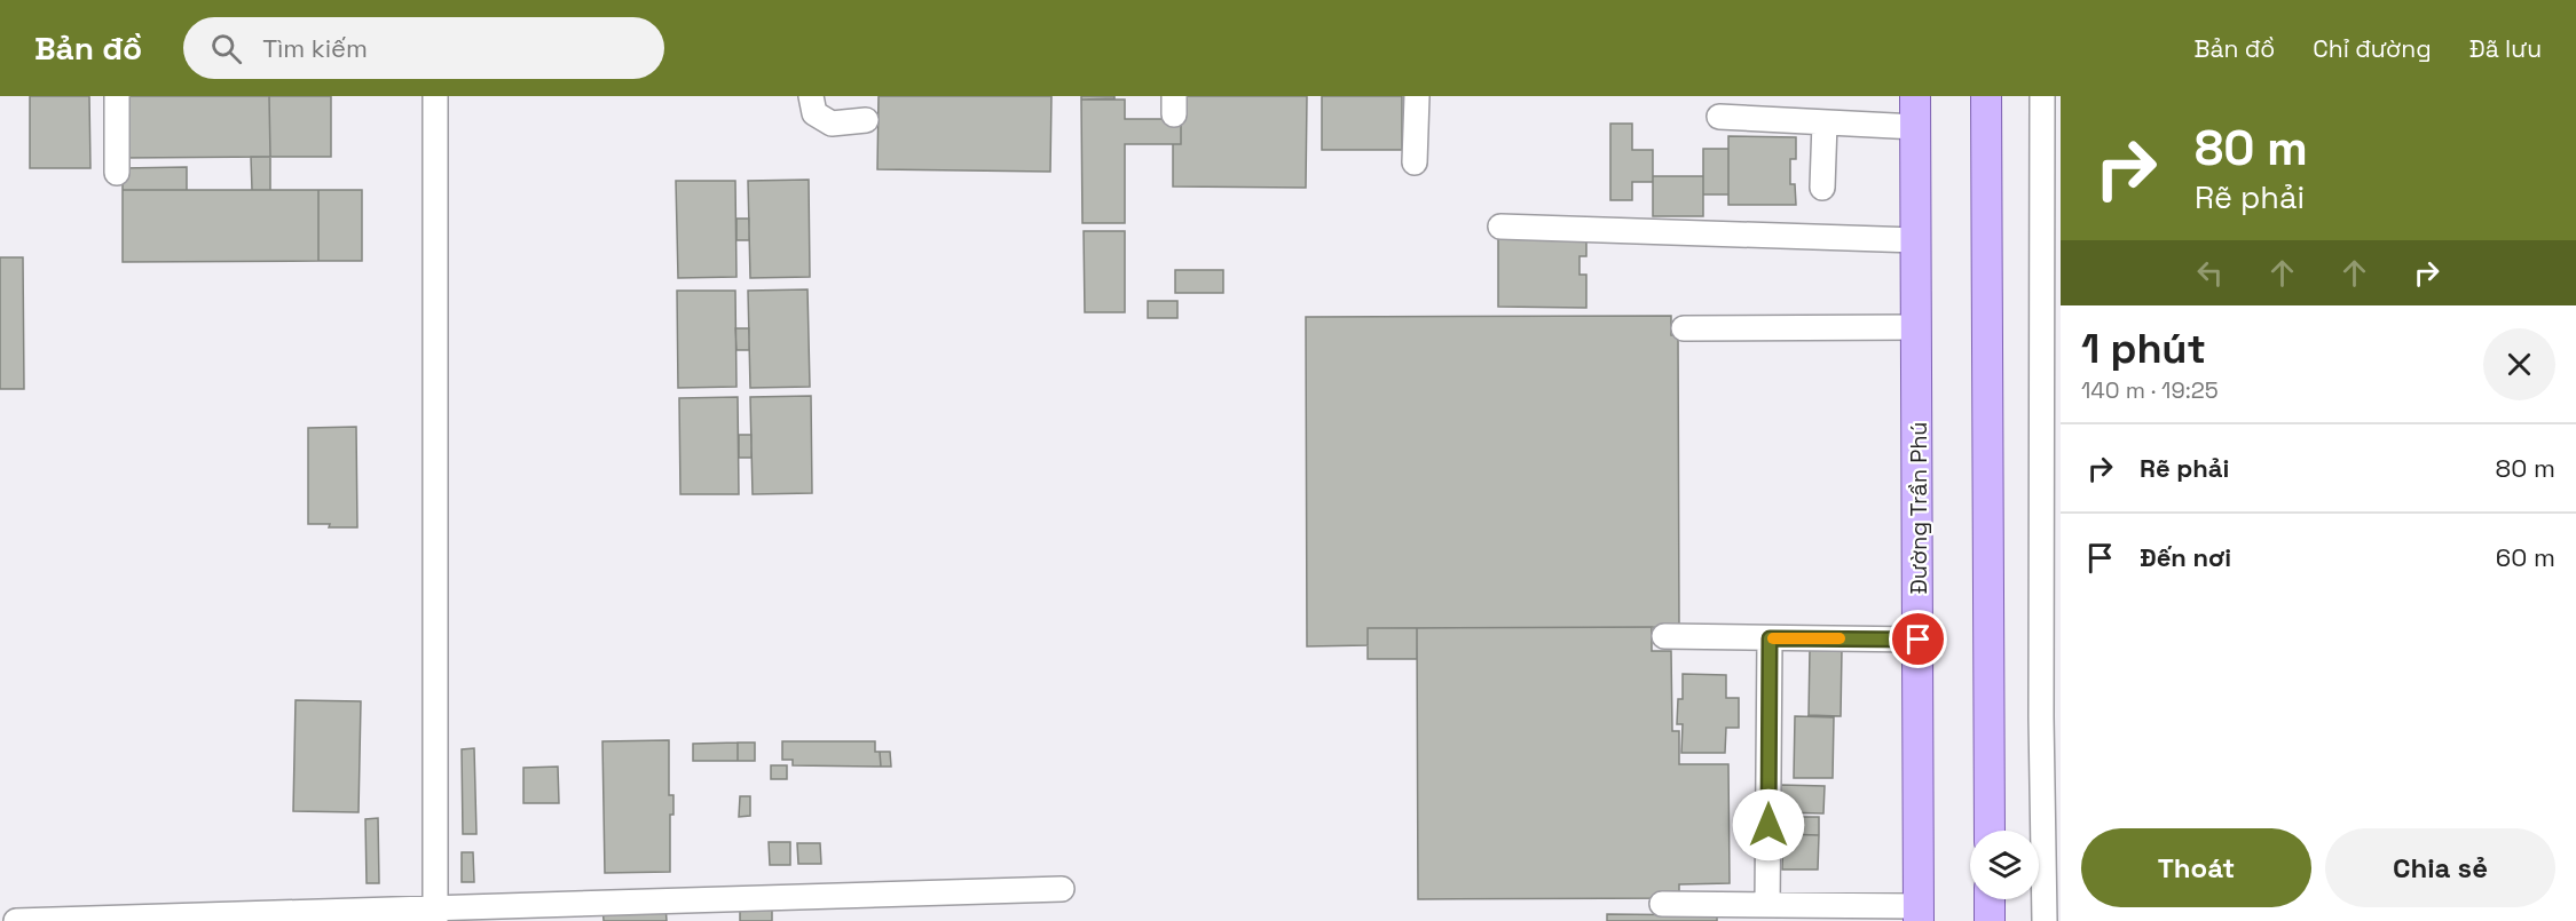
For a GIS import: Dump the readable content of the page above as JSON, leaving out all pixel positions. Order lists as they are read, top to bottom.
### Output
{
  "streets": {
    "main road": ["Đường Trần Phú"]
  },
  "page": {
    "header": "Bản đồ",
    "search": "Tìm kiếm",
    "nav": ["Bản đồ", "Chỉ đường", "Đã lưu"],
    "turn": ["80 m", "Rẽ phải"],
    "heading": ["1 phút", "140 m · 19:25"],
    "list": [
      {
        "name": "Rẽ phải",
        "value": "80 m"
      },
      {
        "name": "Đến nơi",
        "value": "60 m"
      }
    ],
    "buttons": ["Thoát", "Chia sẻ"]
  }
}
